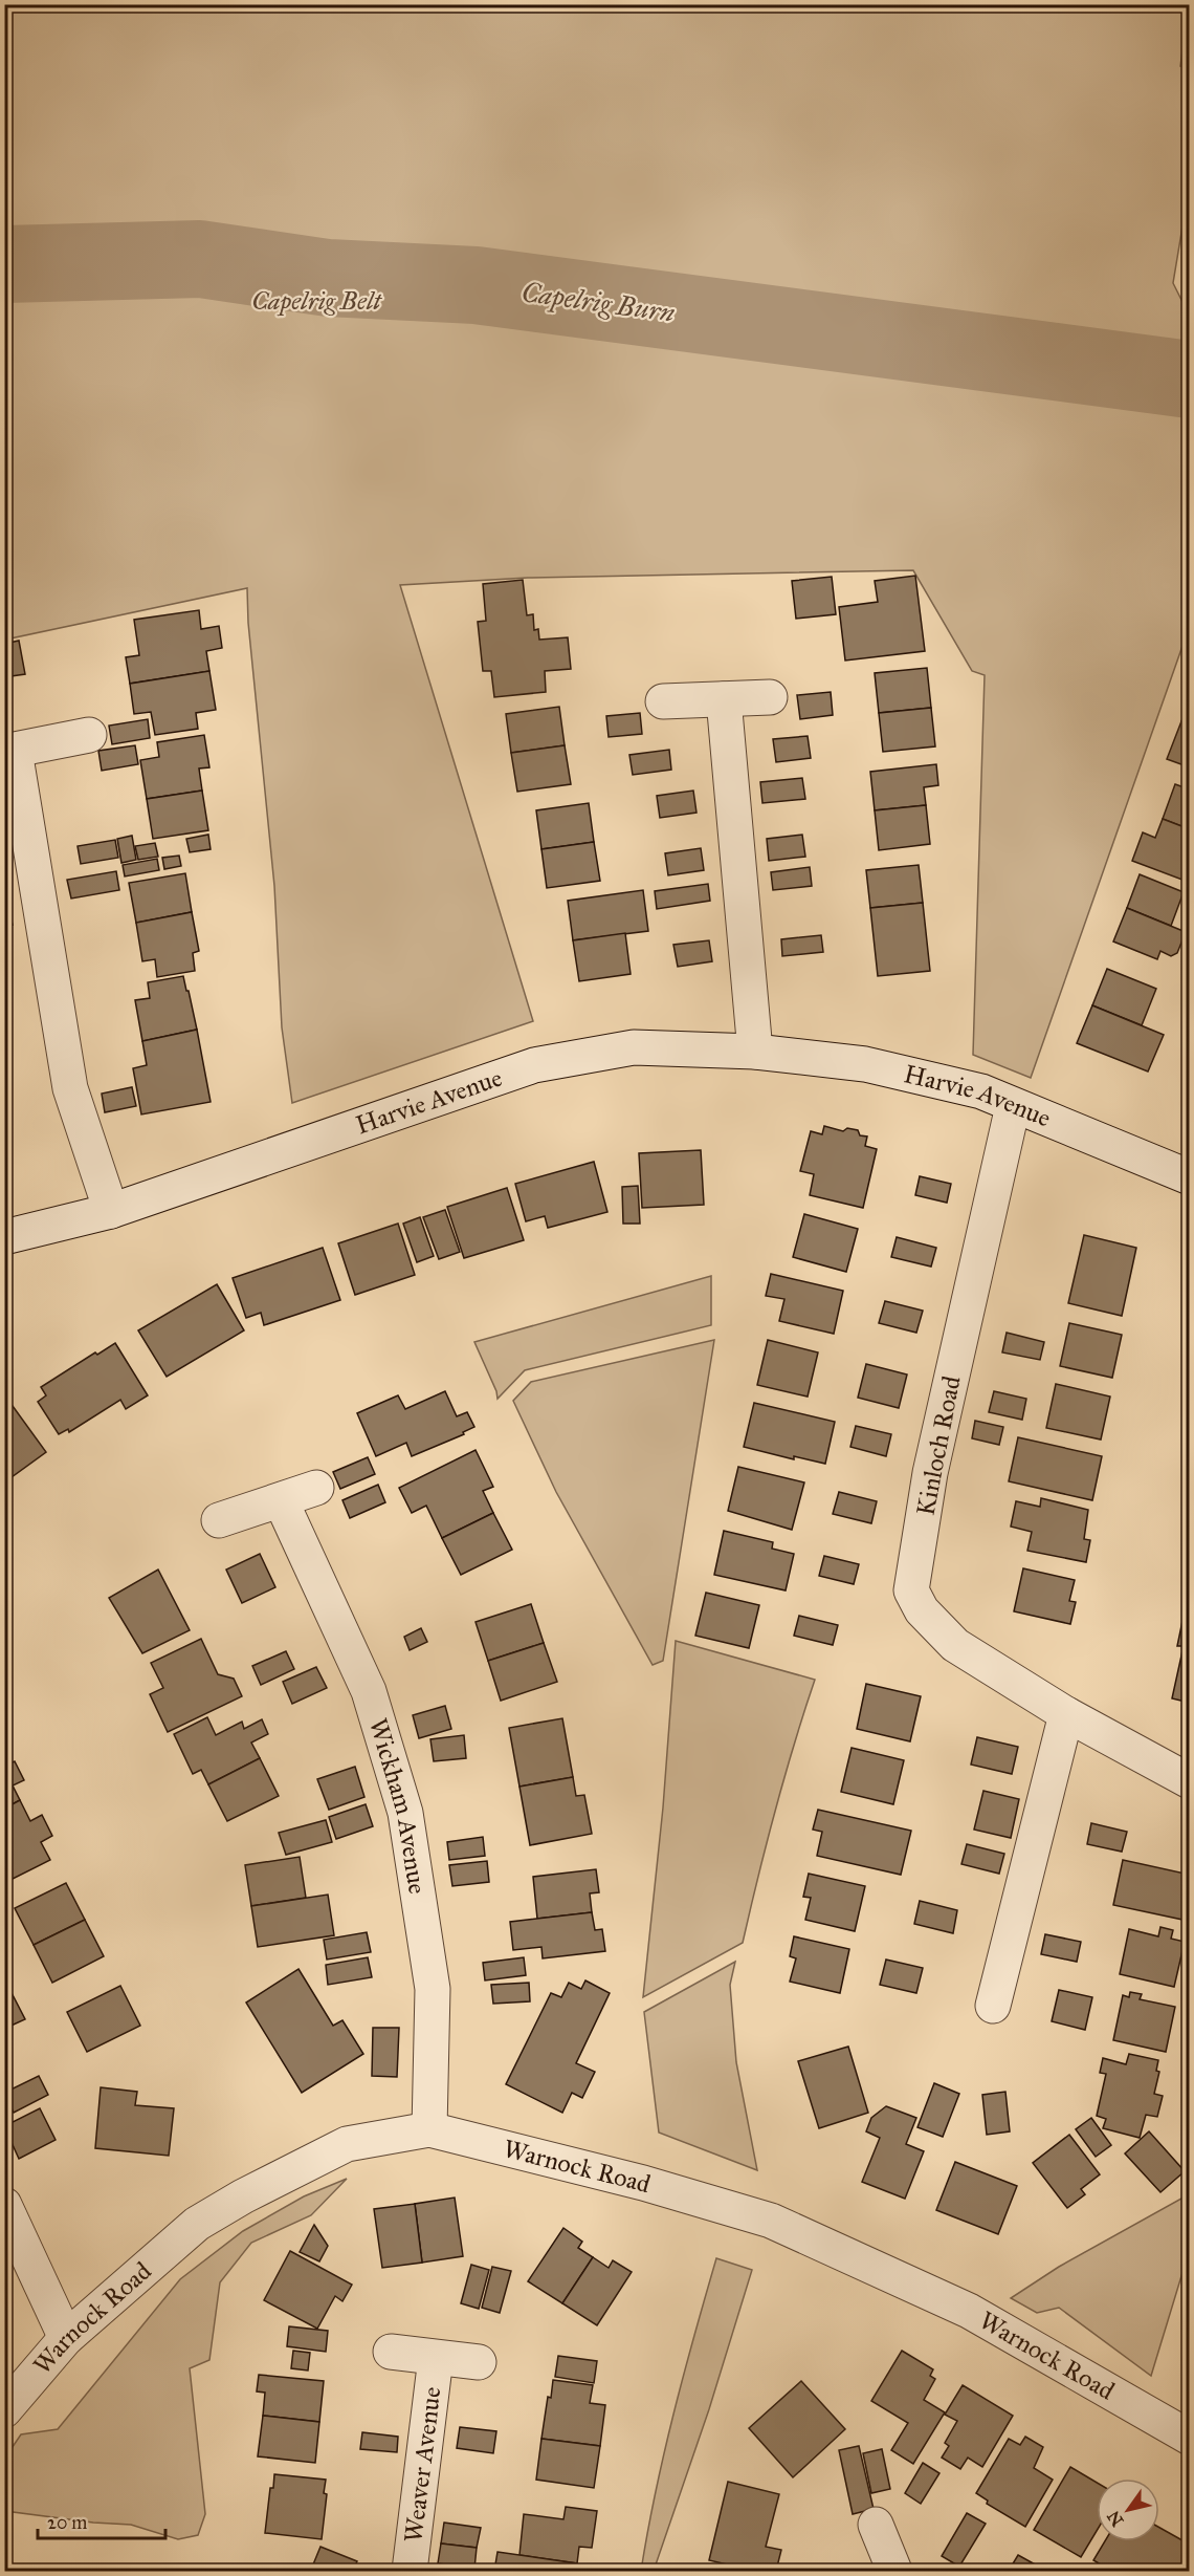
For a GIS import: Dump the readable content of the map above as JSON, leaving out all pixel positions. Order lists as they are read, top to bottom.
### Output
{
  "streets": {
    "street": [
      "Harvie Avenue",
      "Kinloch Road",
      "Wickham Avenue",
      "Warnock Road",
      "Weaver Avenue"
    ]
  },
  "crossings": [
    ["Harvie Avenue", "Kinloch Road"],
    ["Wickham Avenue", "Warnock Road"]
  ],
  "water": ["Capelrig Burn"],
  "parks": ["Capelrig Belt"],
  "scale_bar": "20 m",
  "north": "bottom left"
}
